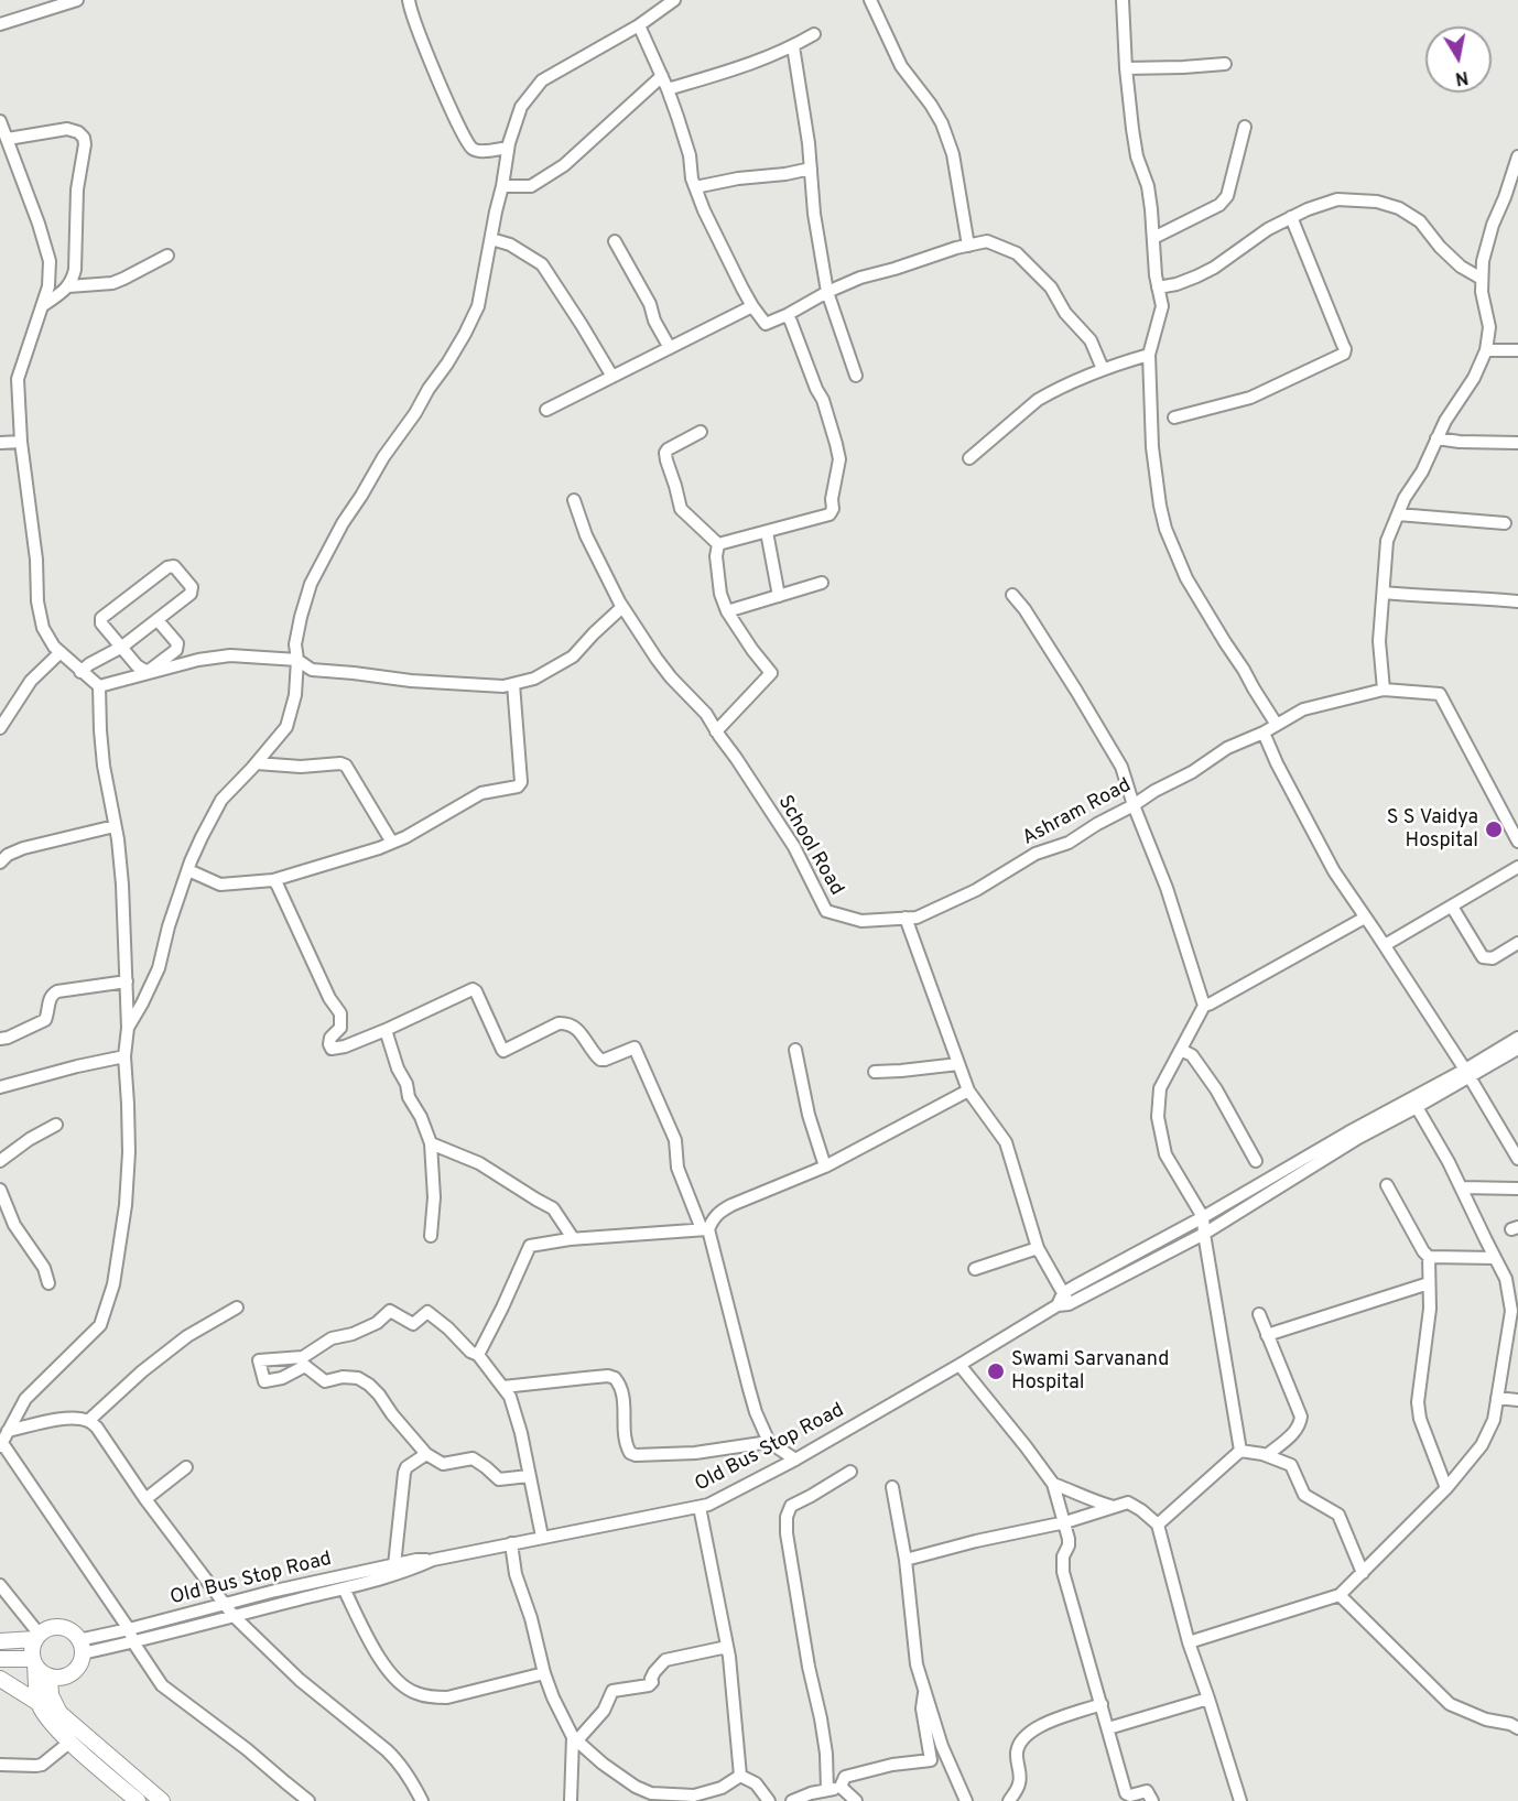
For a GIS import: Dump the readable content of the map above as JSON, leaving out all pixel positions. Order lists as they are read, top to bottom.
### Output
{
  "streets": {
    "street": ["Ashram Road", "School Road", "Old Bus Stop Road"]
  },
  "crossings": [
    ["Ashram Road", "School Road"]
  ],
  "places": ["S S Vaidya Hospital", "Swami Sarvanand Hospital"],
  "north": "bottom"
}
